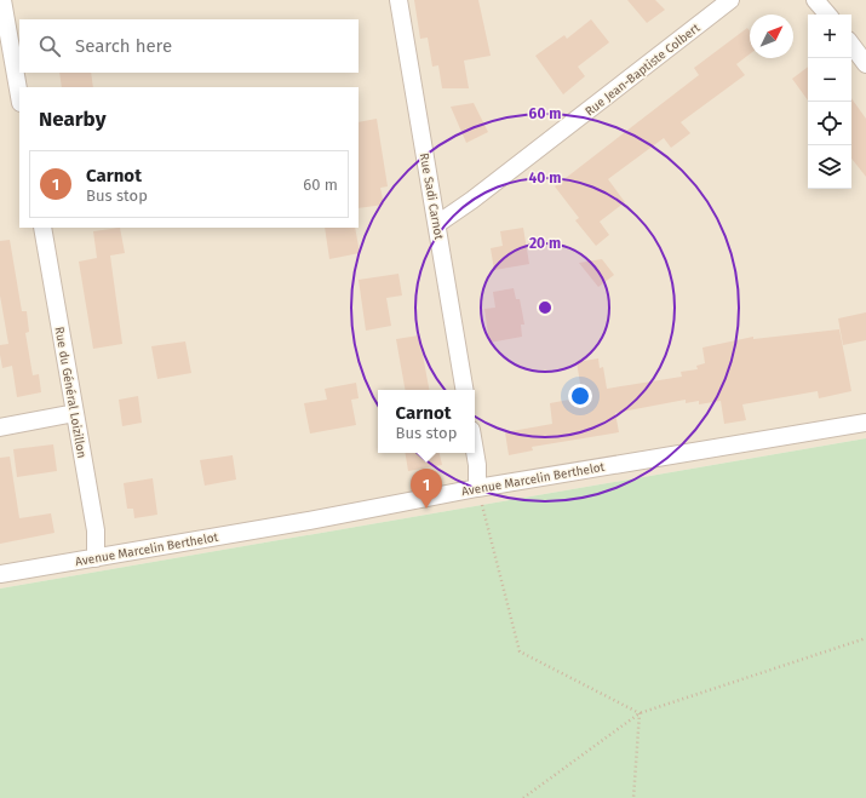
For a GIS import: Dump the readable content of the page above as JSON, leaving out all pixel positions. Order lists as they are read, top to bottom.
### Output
{
  "streets": {
    "street": [
      "Rue Jean-Baptiste Colbert",
      "Rue Sadi Carnot",
      "Rue du Général Loizillon",
      "Avenue Marcelin Berthelot"
    ]
  },
  "crossings": [
    ["Rue Jean-Baptiste Colbert", "Rue Sadi Carnot"],
    ["Rue du Général Loizillon", "Avenue Marcelin Berthelot"]
  ],
  "north": "top right",
  "page": {
    "map_buttons": ["+", "−"],
    "search": "Search here",
    "heading": "Nearby",
    "list": [
      {
        "mark": "1",
        "name": "Carnot",
        "note": "Bus stop",
        "value": "60 m"
      }
    ],
    "popup": ["Carnot", "Bus stop"],
    "pins": "1"
  },
  "rings": ["60 m", "40 m", "20 m"]
}
